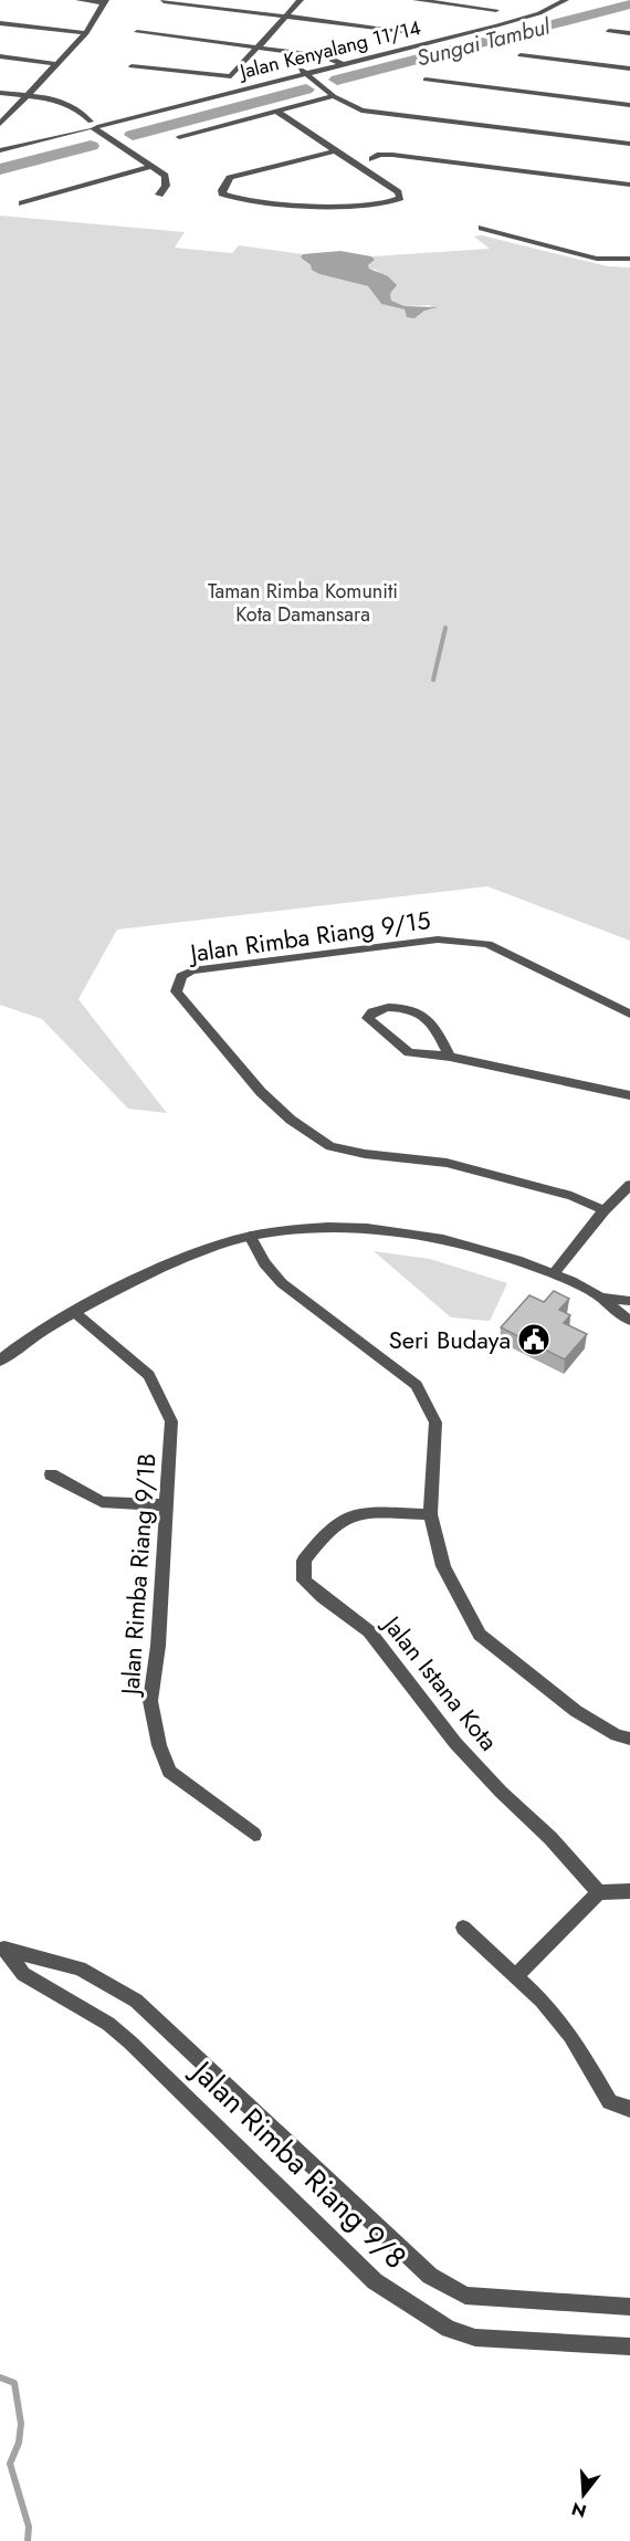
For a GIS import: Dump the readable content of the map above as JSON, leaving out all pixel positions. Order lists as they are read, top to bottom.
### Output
{
  "streets": {
    "street": [
      "Jalan Kenyalang 11/14",
      "Jalan Rimba Riang 9/15",
      "Jalan Rimba Riang 9/1B",
      "Jalan Istana Kota",
      "Jalan Rimba Riang 9/8"
    ]
  },
  "water": ["Sungai Tambul"],
  "parks": ["Taman Rimba Komuniti Kota Damansara"],
  "places": {
    "public building": ["Seri Budaya"]
  },
  "north": "bottom"
}
